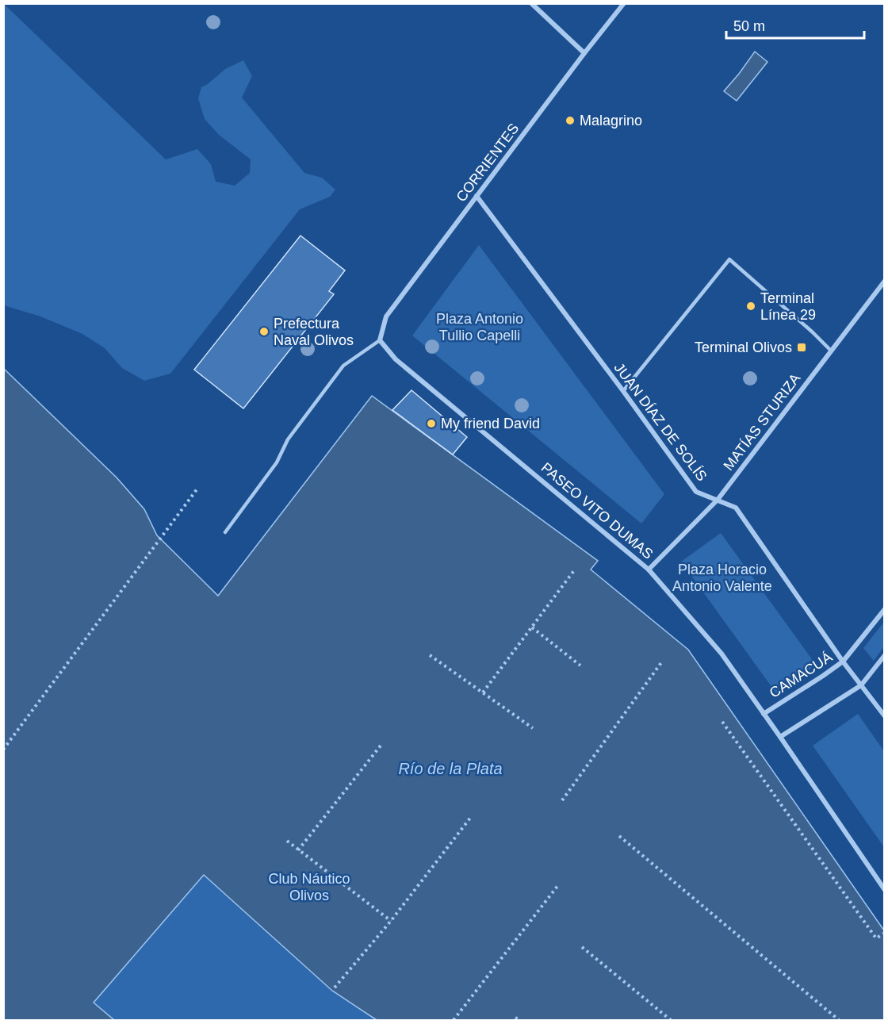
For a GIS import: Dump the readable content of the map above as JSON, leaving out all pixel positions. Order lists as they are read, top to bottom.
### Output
{
  "streets": {
    "street": [
      "CORRIENTES",
      "JUAN DÍAZ DE SOLÍS",
      "MATÍAS STURIZA",
      "PASEO VITO DUMAS",
      "CAMACUÁ"
    ]
  },
  "crossings": [
    ["CORRIENTES", "JUAN DÍAZ DE SOLÍS"],
    ["CORRIENTES", "PASEO VITO DUMAS"],
    ["JUAN DÍAZ DE SOLÍS", "MATÍAS STURIZA"],
    ["JUAN DÍAZ DE SOLÍS", "CAMACUÁ"],
    ["MATÍAS STURIZA", "PASEO VITO DUMAS"],
    ["PASEO VITO DUMAS", "CAMACUÁ"]
  ],
  "water": ["Río de la Plata"],
  "parks": ["Plaza Antonio Tullio Capelli", "Plaza Horacio Antonio Valente", "Club Náutico Olivos"],
  "places": {
    "other": [
      "Malagrino",
      "Terminal Línea 29",
      "Prefectura Naval Olivos",
      "My friend David"
    ],
    "transit": ["Terminal Olivos"]
  },
  "scale_bar": "50 m"
}
